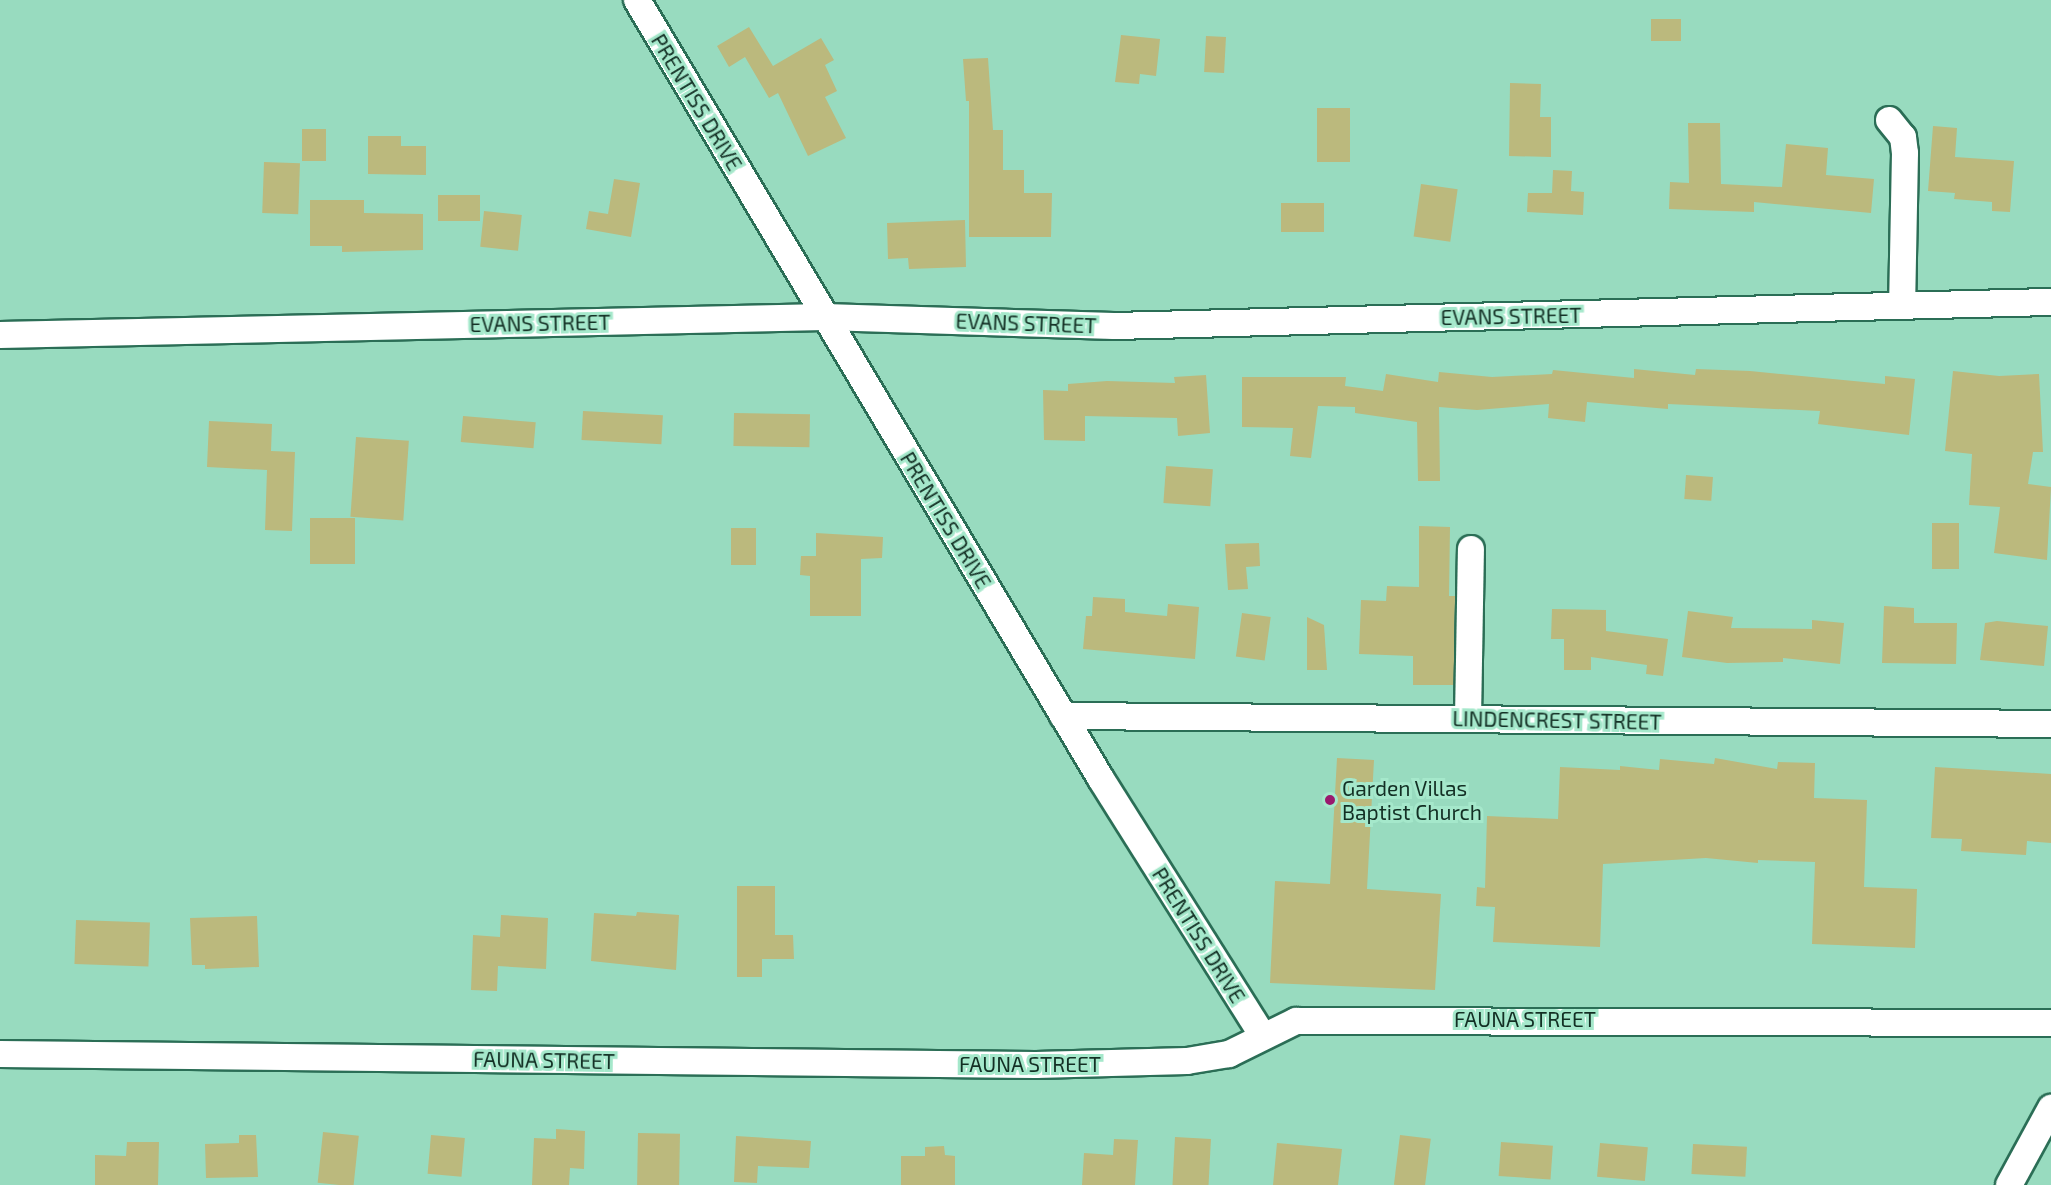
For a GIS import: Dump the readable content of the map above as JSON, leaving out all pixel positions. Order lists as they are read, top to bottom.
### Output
{
  "streets": {
    "street": [
      "PRENTISS DRIVE",
      "EVANS STREET",
      "LINDENCREST STREET",
      "FAUNA STREET"
    ]
  },
  "crossings": [
    ["PRENTISS DRIVE", "EVANS STREET"],
    ["PRENTISS DRIVE", "LINDENCREST STREET"],
    ["PRENTISS DRIVE", "FAUNA STREET"]
  ],
  "places": ["Garden Villas Baptist Church"]
}
